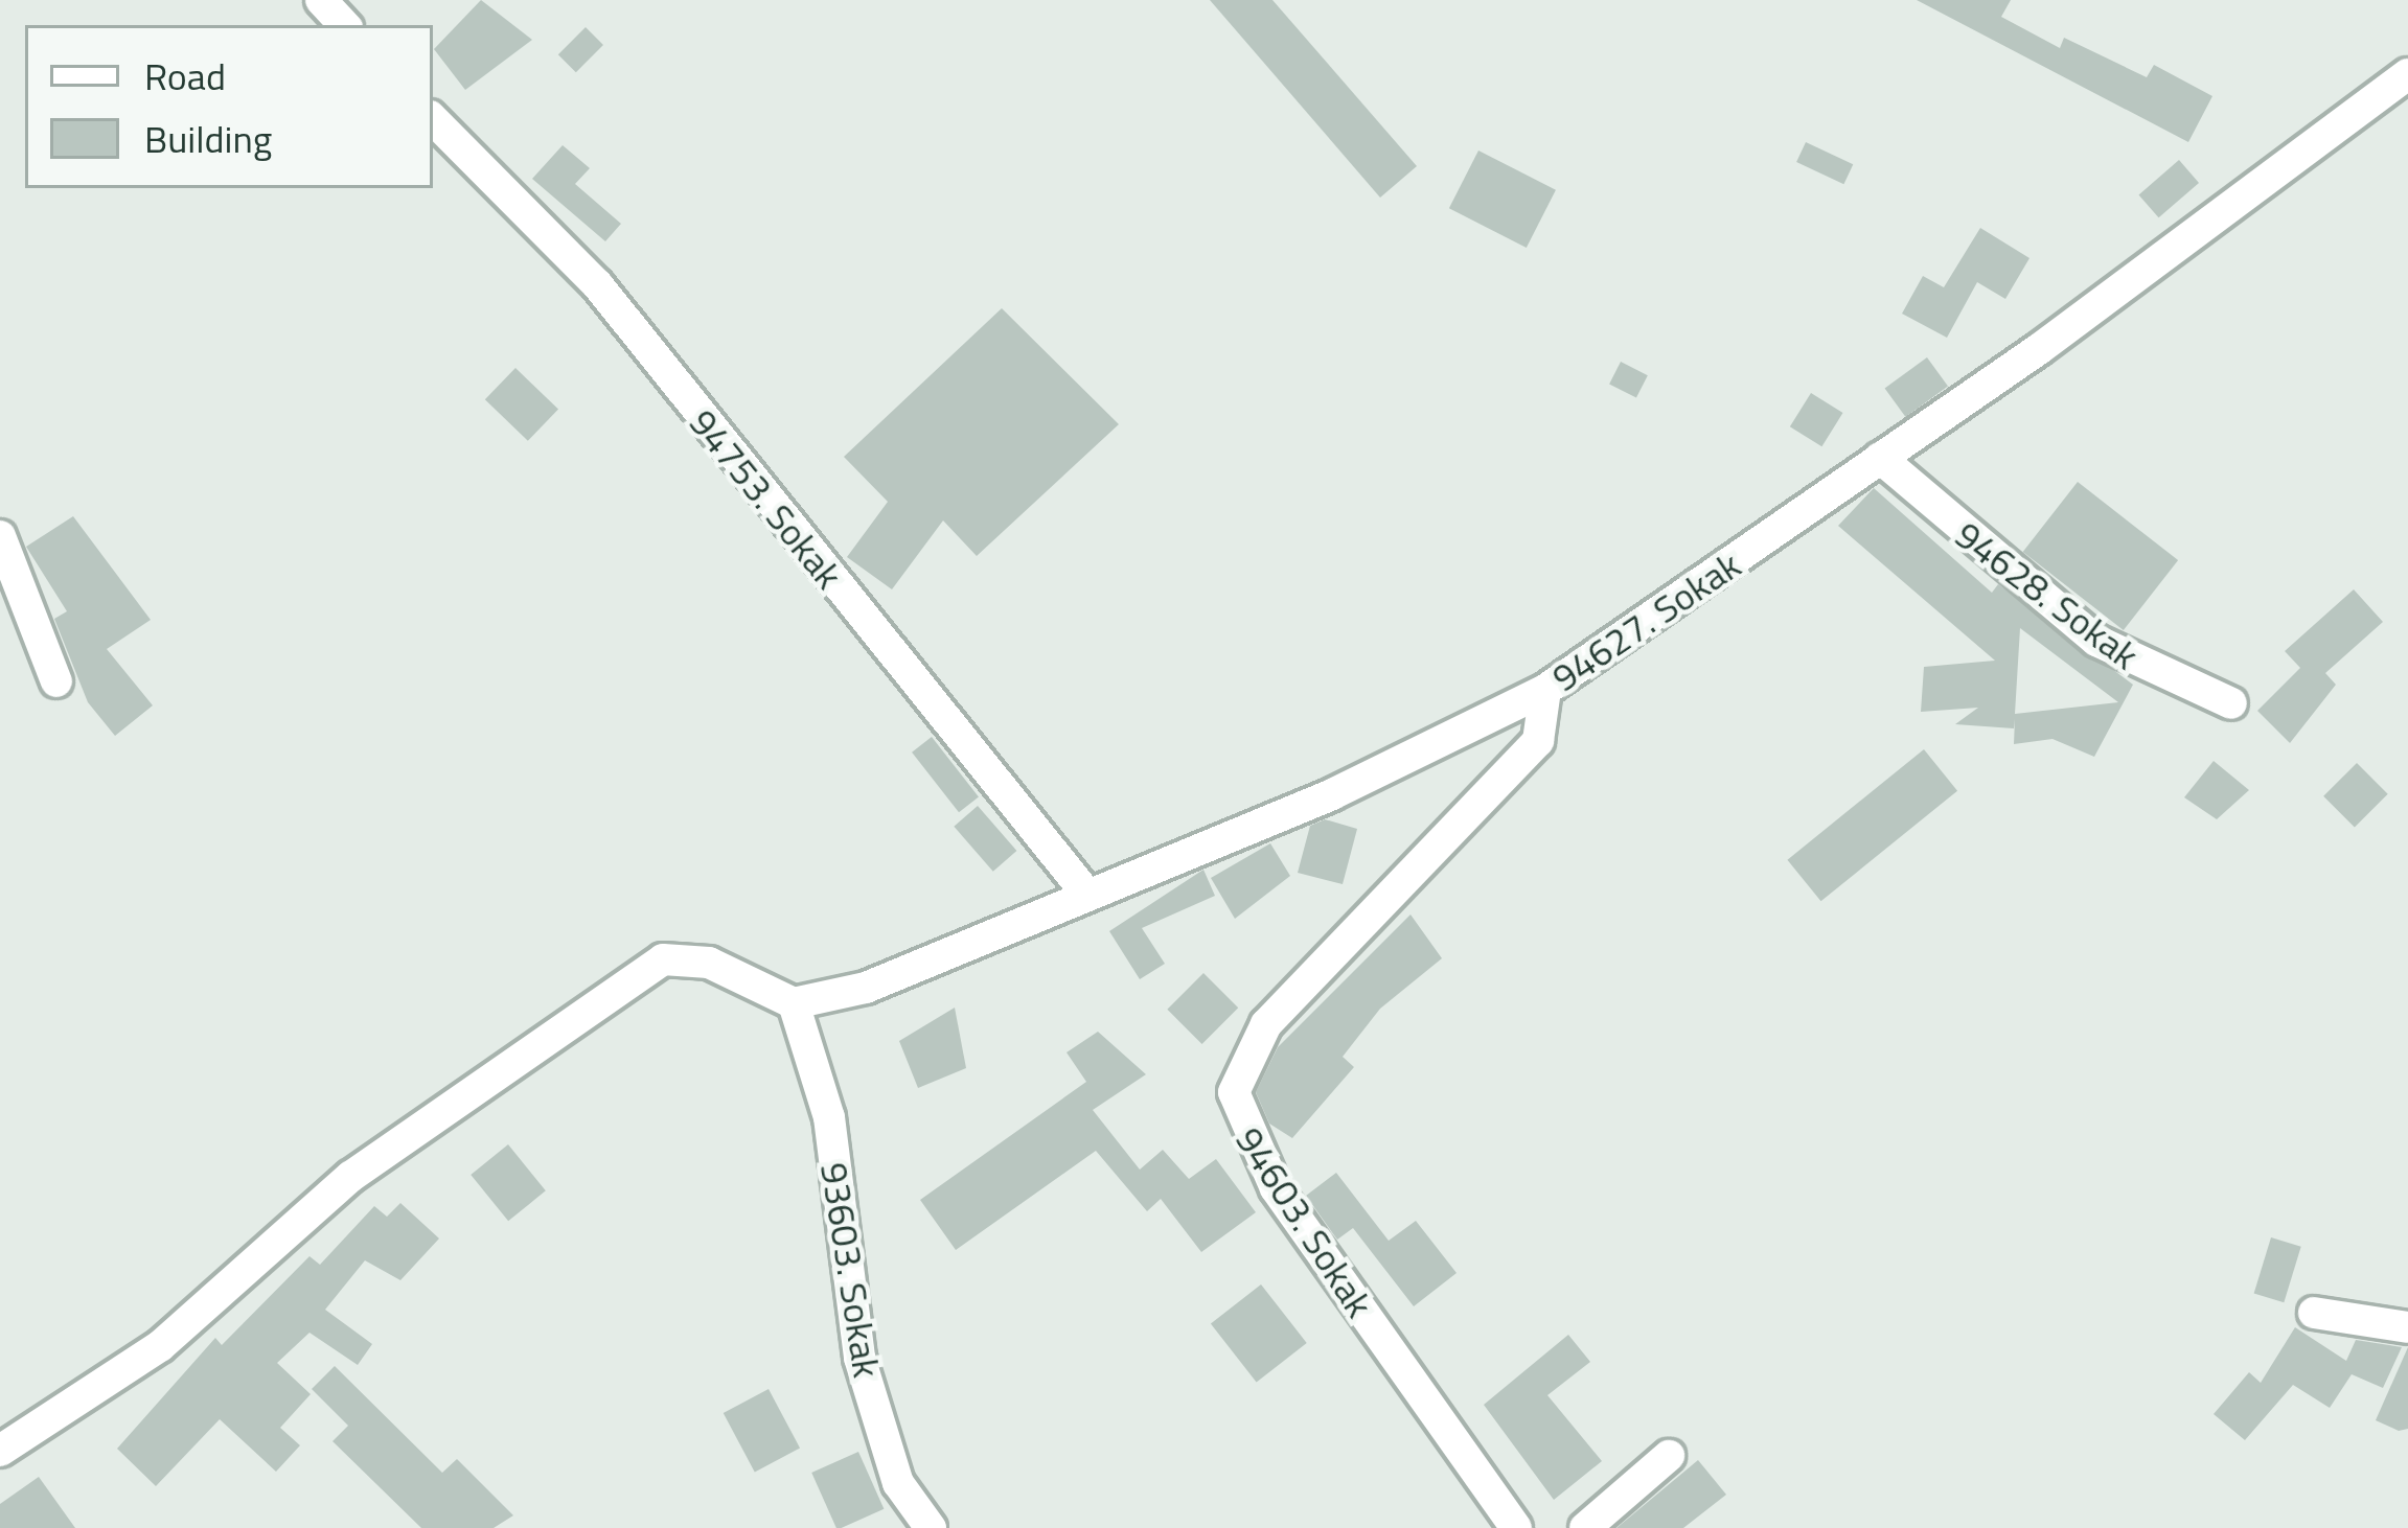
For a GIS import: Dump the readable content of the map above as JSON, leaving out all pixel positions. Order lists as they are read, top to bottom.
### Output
{
  "streets": {
    "street": [
      "94753. Sokak",
      "94628. Sokak",
      "94627. Sokak",
      "94603. Sokak",
      "93603. Sokak"
    ]
  },
  "crossings": [
    ["94753. Sokak", "94627. Sokak"],
    ["94628. Sokak", "94627. Sokak"],
    ["94627. Sokak", "94603. Sokak"],
    ["94627. Sokak", "93603. Sokak"]
  ],
  "legend": ["Road", "Building"]
}
